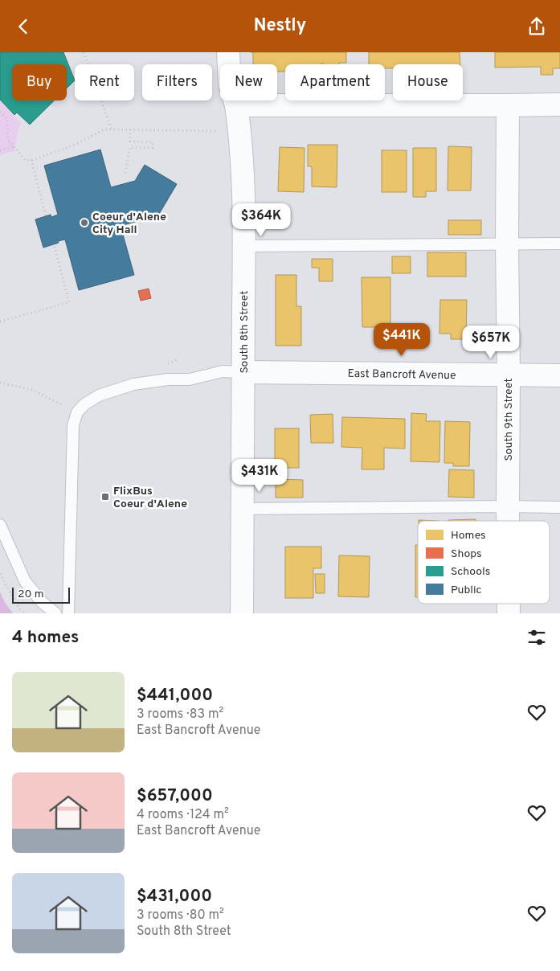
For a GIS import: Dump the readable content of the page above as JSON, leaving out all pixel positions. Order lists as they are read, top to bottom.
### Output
{
  "streets": {
    "street": ["South 8th Street", "East Bancroft Avenue", "South 9th Street"]
  },
  "crossings": [
    ["South 8th Street", "East Bancroft Avenue"],
    ["East Bancroft Avenue", "South 9th Street"]
  ],
  "places": {
    "other": ["Coeur d'Alene City Hall"],
    "transit": ["FlixBus Coeur d'Alene"]
  },
  "legend": [
    "Homes",
    "Shops",
    "Schools",
    "Public"
  ],
  "scale_bar": "20 m",
  "page": {
    "header": "Nestly",
    "chip": [
      "Buy",
      "Rent",
      "Filters",
      "New",
      "Apartment",
      "House"
    ],
    "price": [
      "$364K",
      "$441K",
      "$657K",
      "$431K"
    ],
    "scale": "20 m",
    "heading": "4 homes",
    "list": [
      {
        "name": "$441,000",
        "note": "3 rooms · 83 m² · East Bancroft Avenue"
      },
      {
        "name": "$657,000",
        "note": "4 rooms · 124 m² · East Bancroft Avenue"
      },
      {
        "name": "$431,000",
        "note": "3 rooms · 80 m² · South 8th Street"
      }
    ]
  }
}
